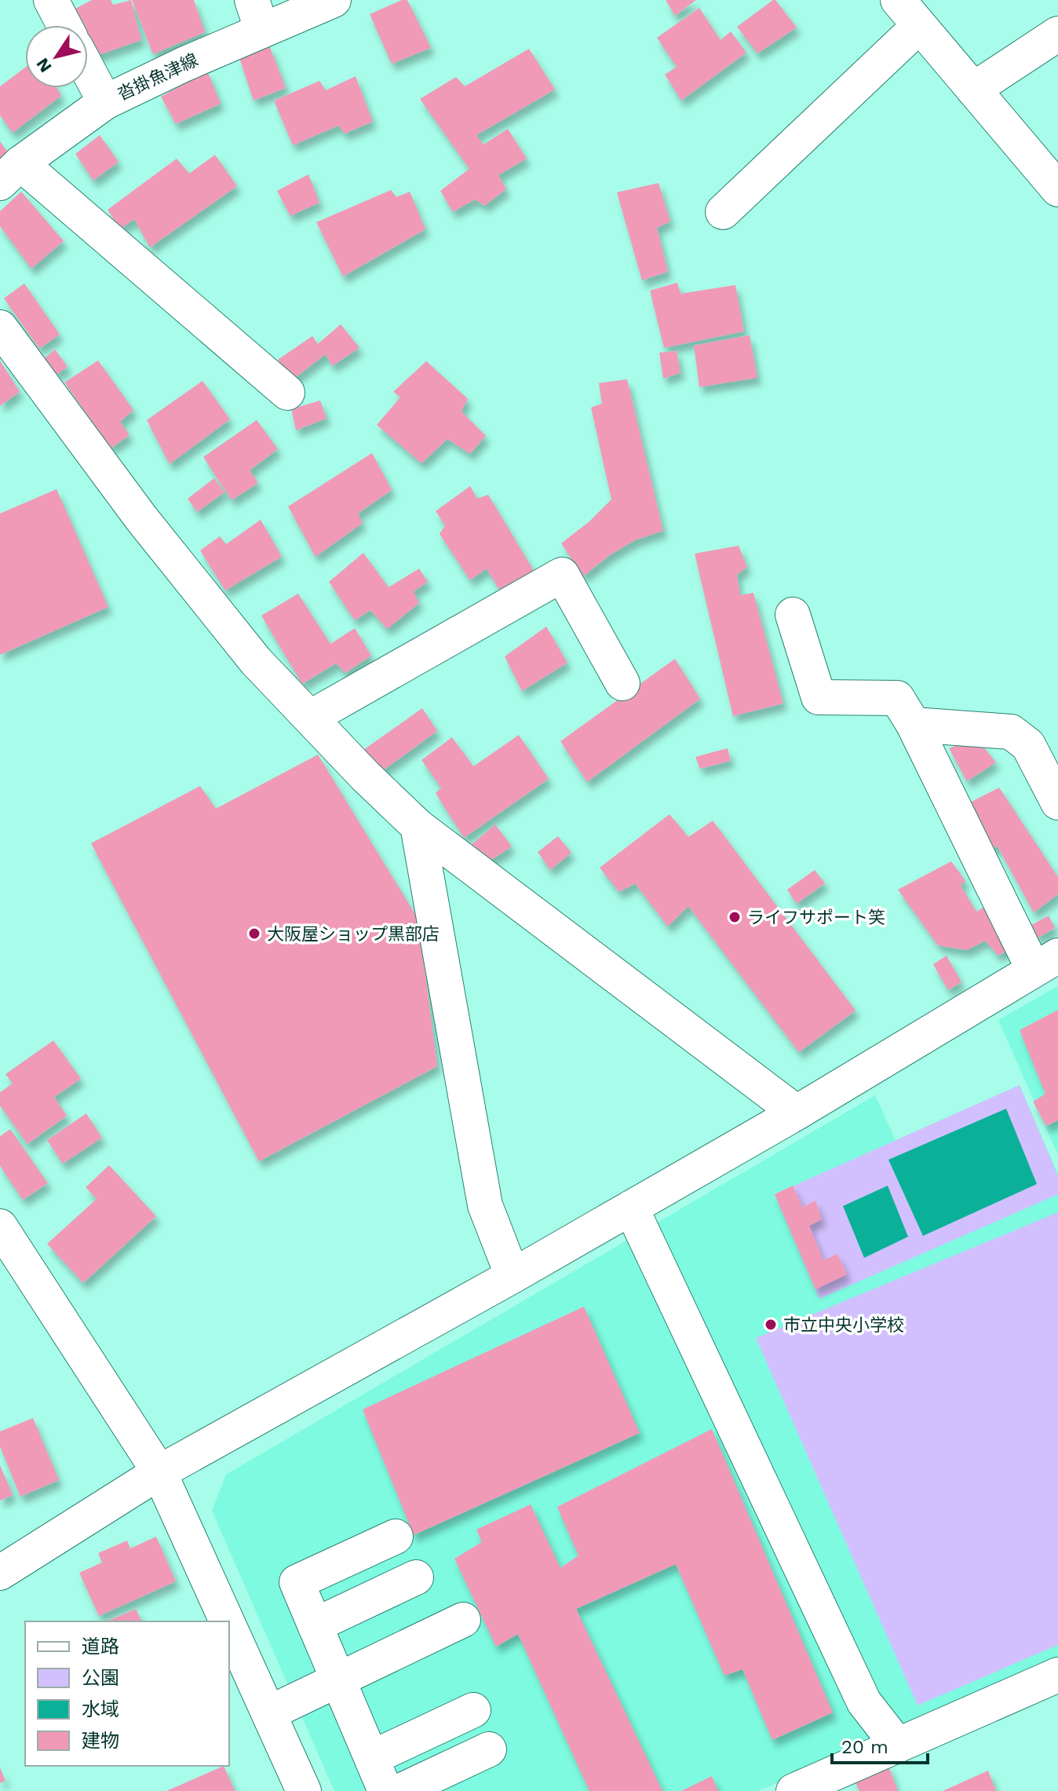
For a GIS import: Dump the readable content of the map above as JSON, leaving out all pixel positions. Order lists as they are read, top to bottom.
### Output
{
  "streets": {
    "street": ["沓掛魚津線"]
  },
  "places": ["ライフサポート笑", "大阪屋ショップ黒部店", "市立中央小学校"],
  "legend": [
    "道路",
    "公園",
    "水域",
    "建物"
  ],
  "scale_bar": "20 m",
  "north": "bottom left"
}
